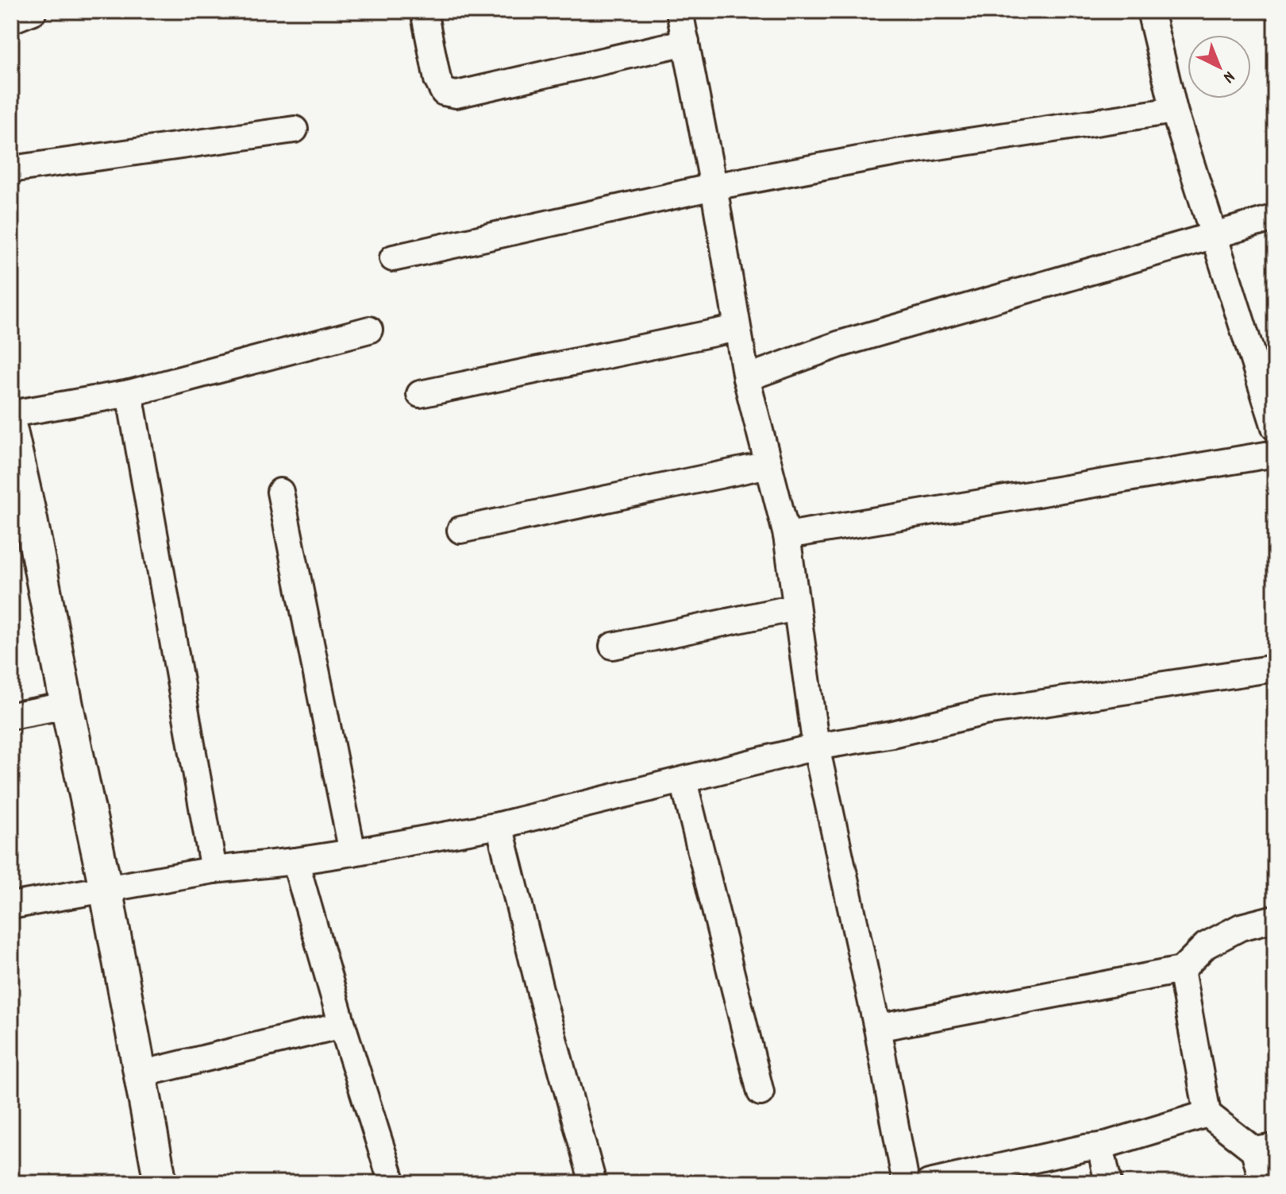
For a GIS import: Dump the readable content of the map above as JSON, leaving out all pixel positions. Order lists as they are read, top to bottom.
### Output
{
  "north": "bottom right"
}
